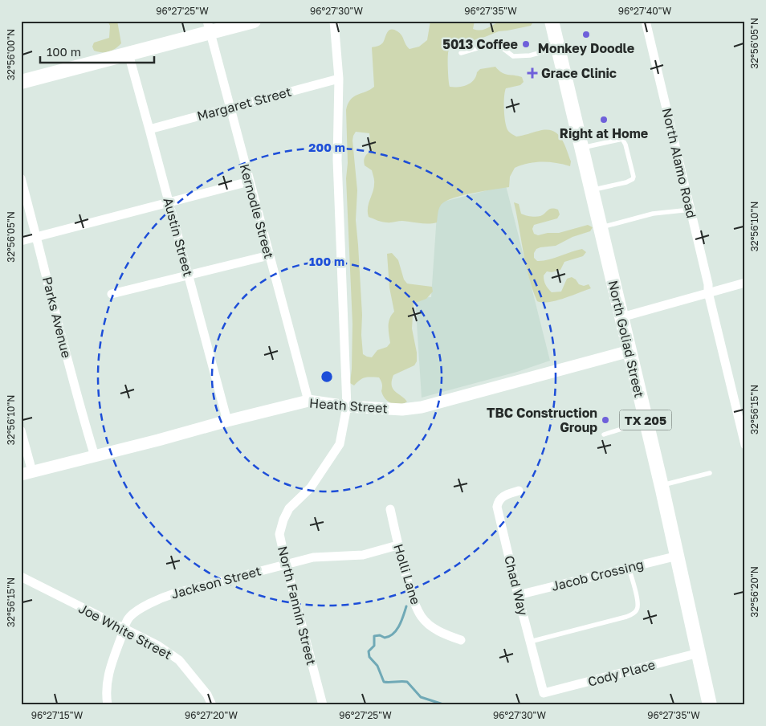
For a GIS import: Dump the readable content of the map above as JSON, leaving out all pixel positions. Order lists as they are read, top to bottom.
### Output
{
  "streets": {
    "main road": ["North Goliad Street", "TX 205"],
    "street": [
      "Margaret Street",
      "North Alamo Road",
      "Kernodle Street",
      "Austin Street",
      "Parks Avenue",
      "Heath Street",
      "Holli Lane",
      "Jacob Crossing",
      "Jackson Street",
      "Chad Way",
      "North Fannin Street",
      "Joe White Street",
      "Cody Place"
    ]
  },
  "crossings": [
    ["Margaret Street", "Kernodle Street"],
    ["Margaret Street", "Austin Street"],
    ["Margaret Street", "North Fannin Street"],
    ["Kernodle Street", "Heath Street"],
    ["Austin Street", "Heath Street"],
    ["Parks Avenue", "Heath Street"],
    ["North Goliad Street", "Heath Street"],
    ["North Goliad Street", "Jacob Crossing"],
    ["North Goliad Street", "Cody Place"],
    ["Heath Street", "North Fannin Street"],
    ["Holli Lane", "Jackson Street"],
    ["Jacob Crossing", "Chad Way"],
    ["Jackson Street", "North Fannin Street"],
    ["Jackson Street", "Joe White Street"],
    ["Chad Way", "Cody Place"]
  ],
  "places": {
    "other": [
      "Monkey Doodle",
      "5013 Coffee",
      "Right at Home",
      "TBC Construction Group"
    ],
    "health": ["Grace Clinic"]
  },
  "scale_bar": "100 m",
  "coordinates": [
    "96°27'25\"W",
    "96°27'30\"W",
    "96°27'35\"W",
    "96°27'40\"W",
    "32°56'05\"N",
    "32°56'00\"N",
    "32°56'10\"N",
    "32°56'15\"N",
    "32°56'20\"N",
    "96°27'15\"W",
    "96°27'20\"W"
  ],
  "rings": ["200 m", "100 m"]
}
